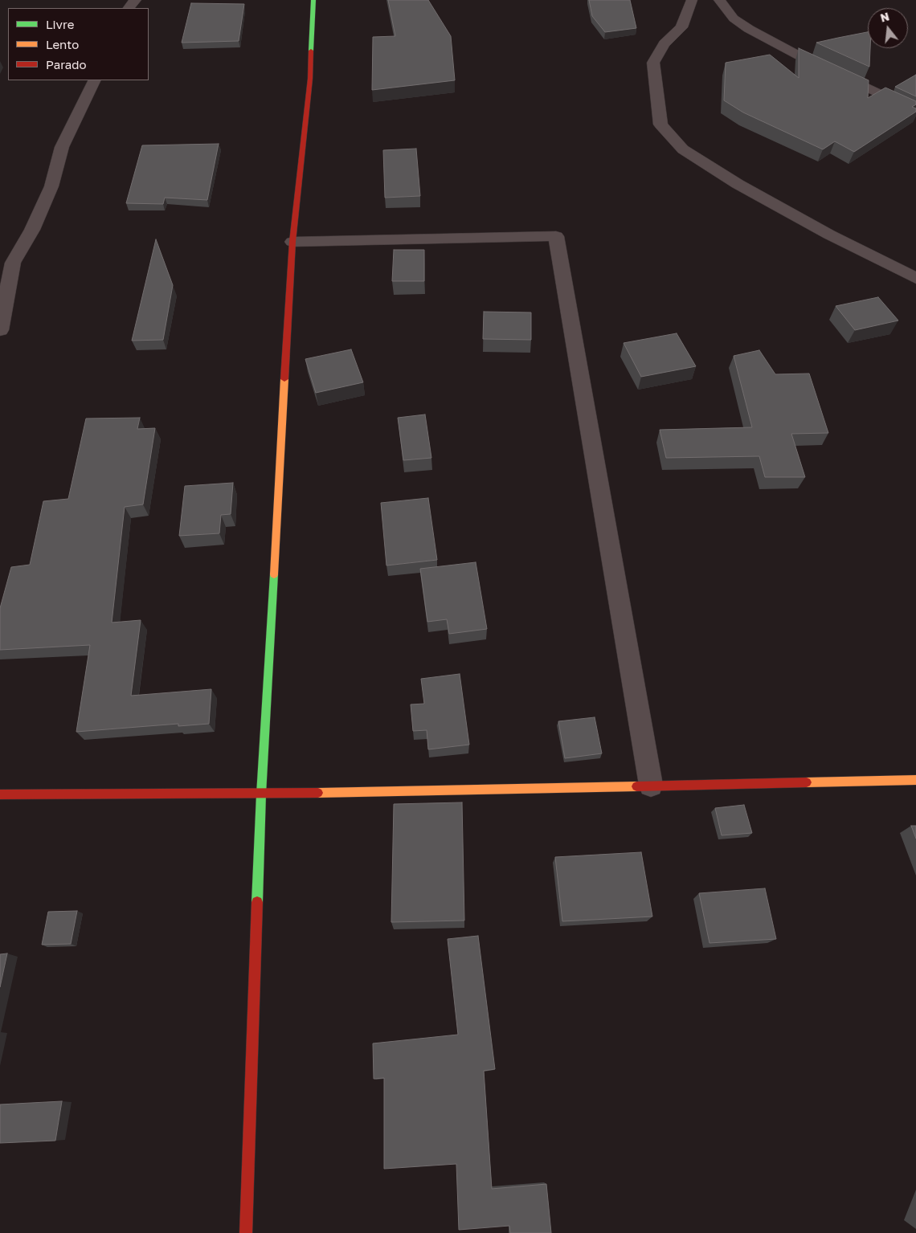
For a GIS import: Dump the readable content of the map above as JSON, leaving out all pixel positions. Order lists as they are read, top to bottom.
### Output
{
  "legend": ["Livre", "Lento", "Parado"],
  "north": "top"
}
